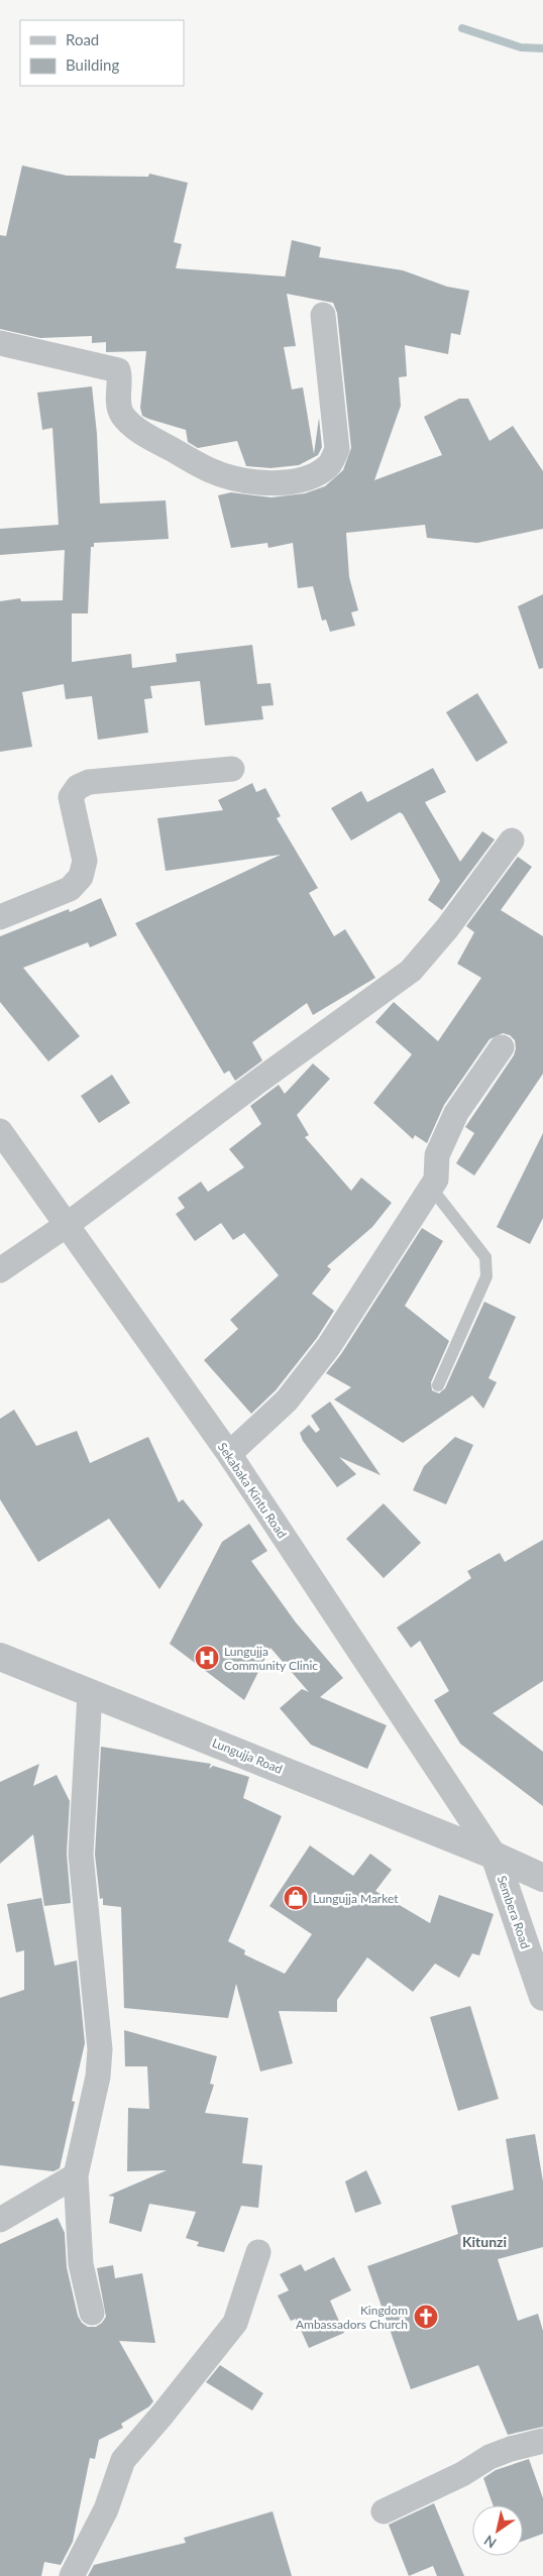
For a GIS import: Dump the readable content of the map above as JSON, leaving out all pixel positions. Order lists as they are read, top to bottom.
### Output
{
  "streets": {
    "street": ["Sekabaka Kintu Road", "Lungujja Road", "Sembera Road"]
  },
  "crossings": [
    ["Sekabaka Kintu Road", "Lungujja Road"],
    ["Sekabaka Kintu Road", "Sembera Road"],
    ["Lungujja Road", "Sembera Road"]
  ],
  "districts": ["Kitunzi"],
  "places": {
    "hospital": ["Lungujja Community Clinic"],
    "shop": ["Lungujja Market"],
    "church": ["Kingdom Ambassadors Church"]
  },
  "legend": ["Road", "Building"],
  "north": "bottom left"
}
